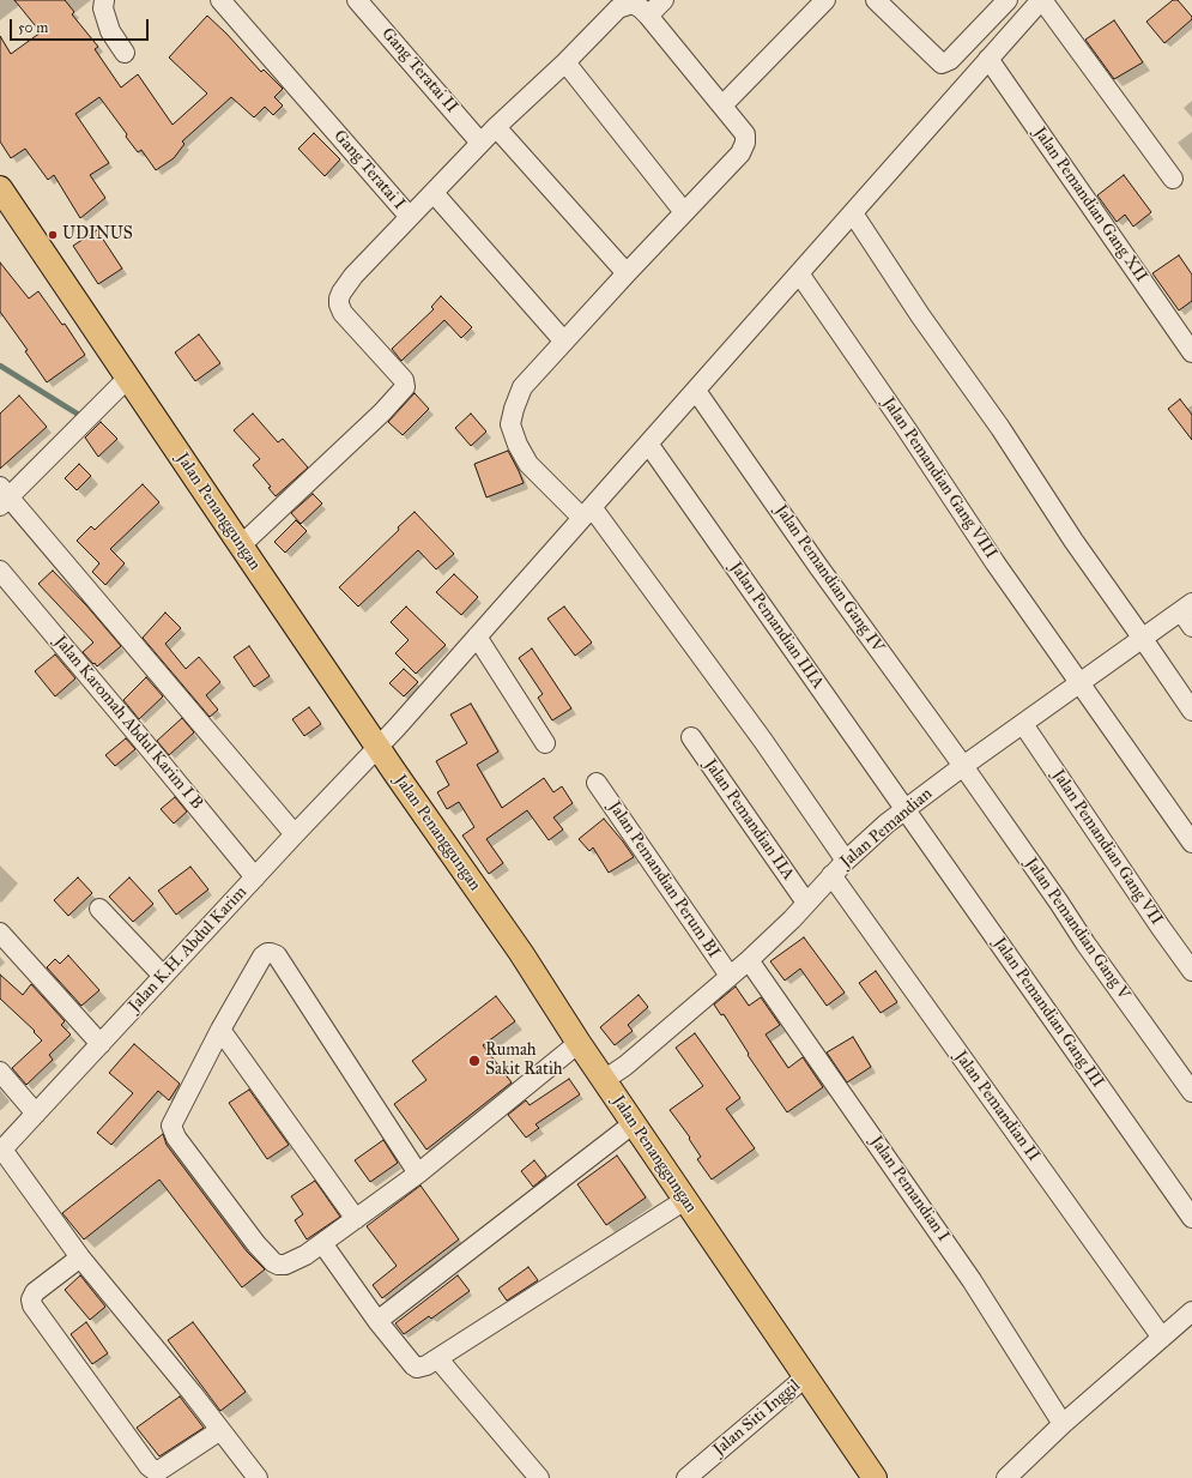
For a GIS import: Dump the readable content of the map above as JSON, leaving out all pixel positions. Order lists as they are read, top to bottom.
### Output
{
  "streets": {
    "main road": ["Jalan Penanggungan"],
    "street": [
      "Gang Teratai II",
      "Gang Teratai I",
      "Jalan Pemandian Gang XII",
      "Jalan Pemandian Gang VIII",
      "Jalan Pemandian Gang IV",
      "Jalan Pemandian IIIA",
      "Jalan Karomah Abdul Karim I B",
      "Jalan Pemandian IIA",
      "Jalan Pemandian",
      "Jalan Pemandian Gang VII",
      "Jalan Pemandian Perum BI",
      "Jalan Pemandian Gang V",
      "Jalan K.H. Abdul Karim",
      "Jalan Pemandian Gang III",
      "Jalan Pemandian II",
      "Jalan Pemandian I",
      "Jalan Siti Inggil"
    ]
  },
  "crossings": [
    ["Gang Teratai I", "Jalan Penanggungan"],
    ["Jalan Pemandian Gang XII", "Jalan K.H. Abdul Karim"],
    ["Jalan Pemandian Gang VIII", "Jalan Pemandian"],
    ["Jalan Pemandian Gang VIII", "Jalan K.H. Abdul Karim"],
    ["Jalan Penanggungan", "Jalan Pemandian"],
    ["Jalan Penanggungan", "Jalan K.H. Abdul Karim"],
    ["Jalan Penanggungan", "Jalan Siti Inggil"],
    ["Jalan Pemandian Gang IV", "Jalan Pemandian"],
    ["Jalan Pemandian Gang IV", "Jalan Pemandian Gang V"],
    ["Jalan Pemandian Gang IV", "Jalan K.H. Abdul Karim"],
    ["Jalan Pemandian IIIA", "Jalan Pemandian"],
    ["Jalan Pemandian IIIA", "Jalan K.H. Abdul Karim"],
    ["Jalan Pemandian IIIA", "Jalan Pemandian Gang III"],
    ["Jalan Karomah Abdul Karim I B", "Jalan K.H. Abdul Karim"],
    ["Jalan Pemandian IIA", "Jalan Pemandian"],
    ["Jalan Pemandian", "Jalan Pemandian Gang VII"],
    ["Jalan Pemandian", "Jalan Pemandian Perum BI"],
    ["Jalan Pemandian", "Jalan Pemandian Gang V"],
    ["Jalan Pemandian", "Jalan Pemandian Gang III"],
    ["Jalan Pemandian", "Jalan Pemandian II"],
    ["Jalan Pemandian", "Jalan Pemandian I"]
  ],
  "places": ["UDINUS", "Rumah Sakit Ratih"],
  "scale_bar": "50 m"
}
